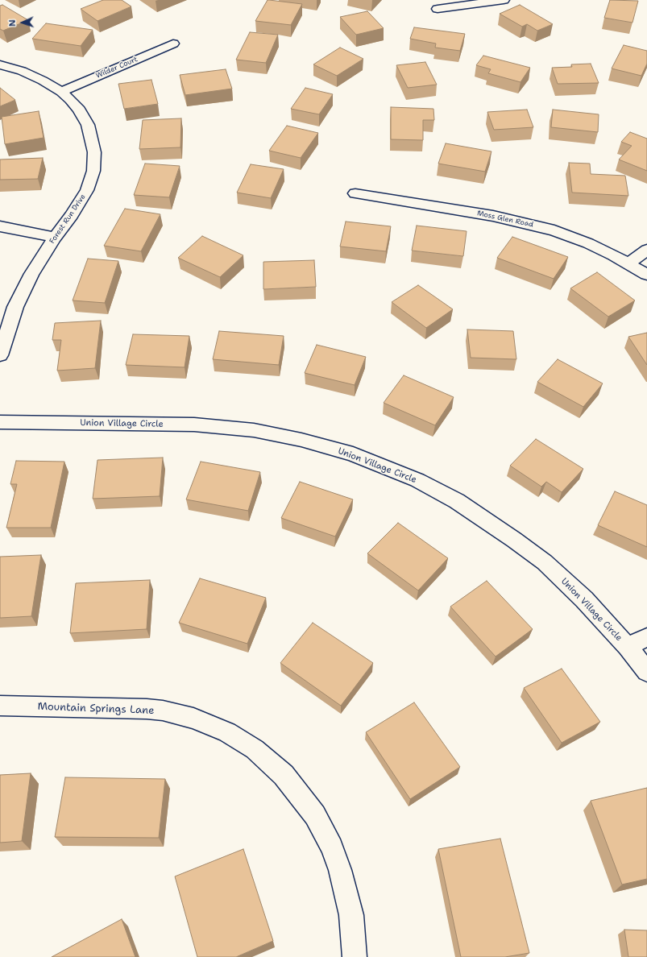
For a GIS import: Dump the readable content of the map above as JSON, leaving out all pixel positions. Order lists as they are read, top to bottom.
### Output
{
  "streets": {
    "street": [
      "Wilder Court",
      "Forest Run Drive",
      "Moss Glen Road",
      "Union Village Circle",
      "Mountain Springs Lane"
    ]
  },
  "crossings": [
    ["Wilder Court", "Forest Run Drive"]
  ],
  "north": "left"
}
